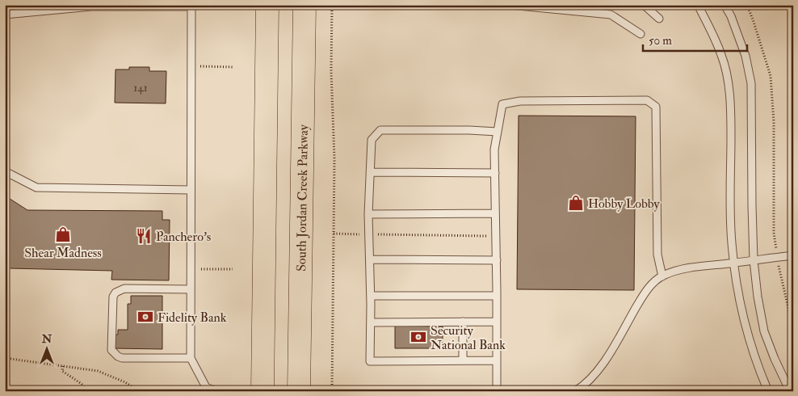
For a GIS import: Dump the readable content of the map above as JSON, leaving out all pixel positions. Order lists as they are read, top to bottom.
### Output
{
  "streets": {
    "main road": ["South Jordan Creek Parkway"]
  },
  "places": {
    "shop": ["Hobby Lobby", "Shear Madness"],
    "restaurant": ["Panchero's"],
    "bank": ["Fidelity Bank", "Security National Bank"]
  },
  "house_numbers": ["141"],
  "scale_bar": "50 m",
  "north": "top"
}
